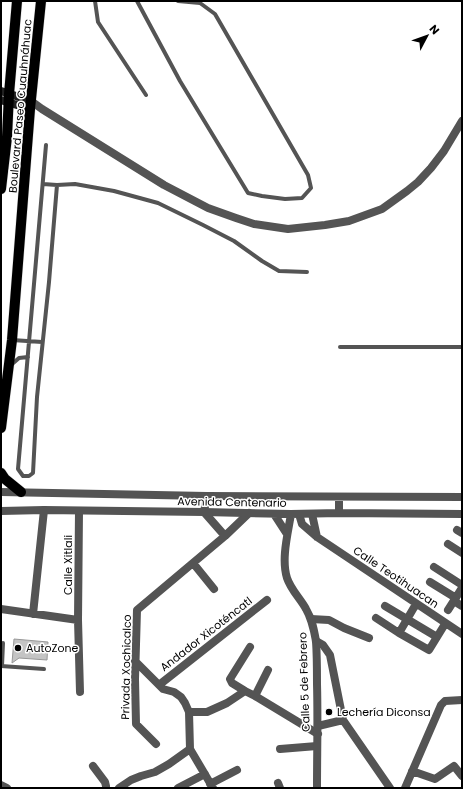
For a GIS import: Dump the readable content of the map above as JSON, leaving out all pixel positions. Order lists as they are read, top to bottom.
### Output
{
  "streets": {
    "main road": ["Boulevard Paseo Cuauhnáhuac"],
    "street": [
      "Avenida Centenario",
      "Calle Xitlali",
      "Calle Teotihuacan",
      "Andador Xicoténcatl",
      "Privada Xochicalco",
      "Calle 5 de Febrero"
    ]
  },
  "crossings": [
    ["Avenida Centenario", "Calle Xitlali"],
    ["Avenida Centenario", "Calle Teotihuacan"],
    ["Avenida Centenario", "Privada Xochicalco"],
    ["Avenida Centenario", "Calle 5 de Febrero"],
    ["Calle Teotihuacan", "Calle 5 de Febrero"]
  ],
  "places": ["AutoZone", "Lechería Diconsa"],
  "north": "top right"
}
